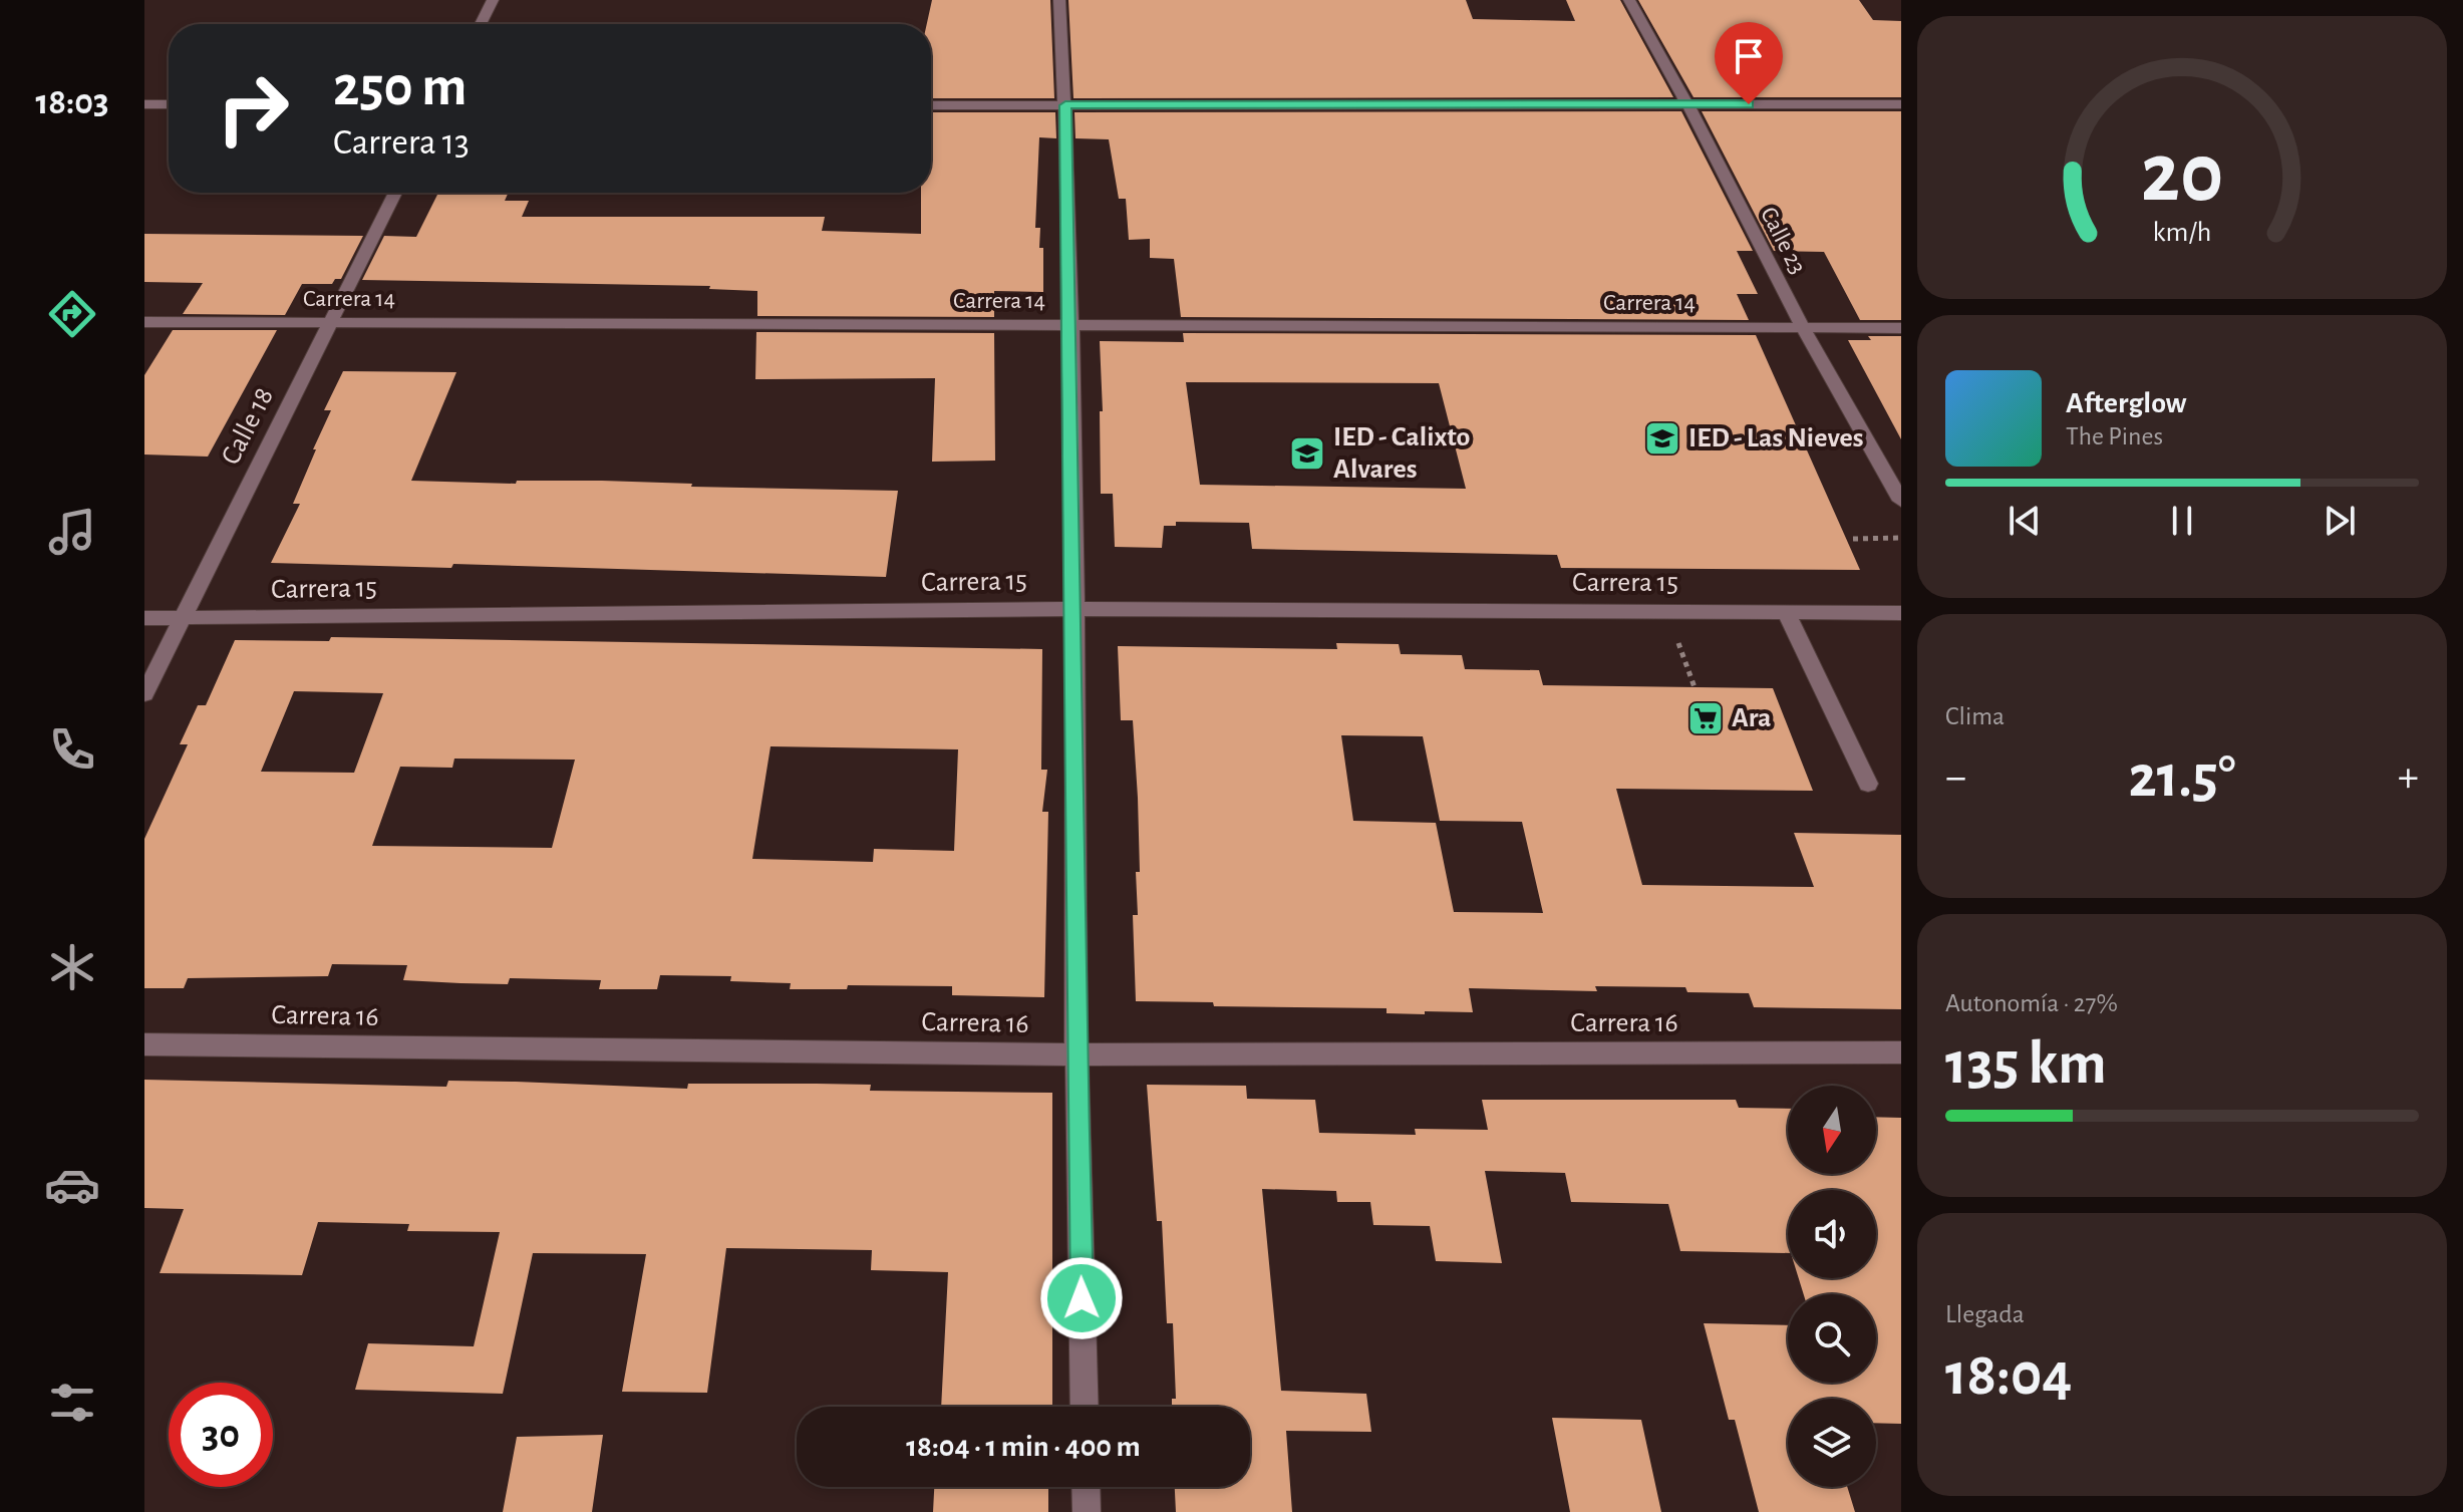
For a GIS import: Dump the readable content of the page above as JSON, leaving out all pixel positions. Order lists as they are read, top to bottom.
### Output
{
  "streets": {
    "street": [
      "Calle 23",
      "Carrera 14",
      "Calle 18",
      "Carrera 15",
      "Carrera 16"
    ]
  },
  "crossings": [
    ["Calle 23", "Carrera 14"],
    ["Carrera 14", "Calle 18"],
    ["Calle 18", "Carrera 15"]
  ],
  "places": {
    "school or university": ["IED - Las Nieves", "IED - Calixto Alvares"],
    "supermarket": ["Ara"]
  },
  "north": "bottom",
  "page": {
    "tabs": "18:03",
    "turn": ["250 m", "Carrera 13"],
    "song": ["Afterglow", "The Pines"],
    "tile": [
      "Clima",
      ["Autonomía · 27%", "135 km"],
      ["Llegada", "18:04"]
    ],
    "heat": ["−", "21.5°", "+"],
    "limit": "30",
    "trip": "18:04 · 1 min · 400 m",
    "gauge": ["20", "km/h"]
  }
}
